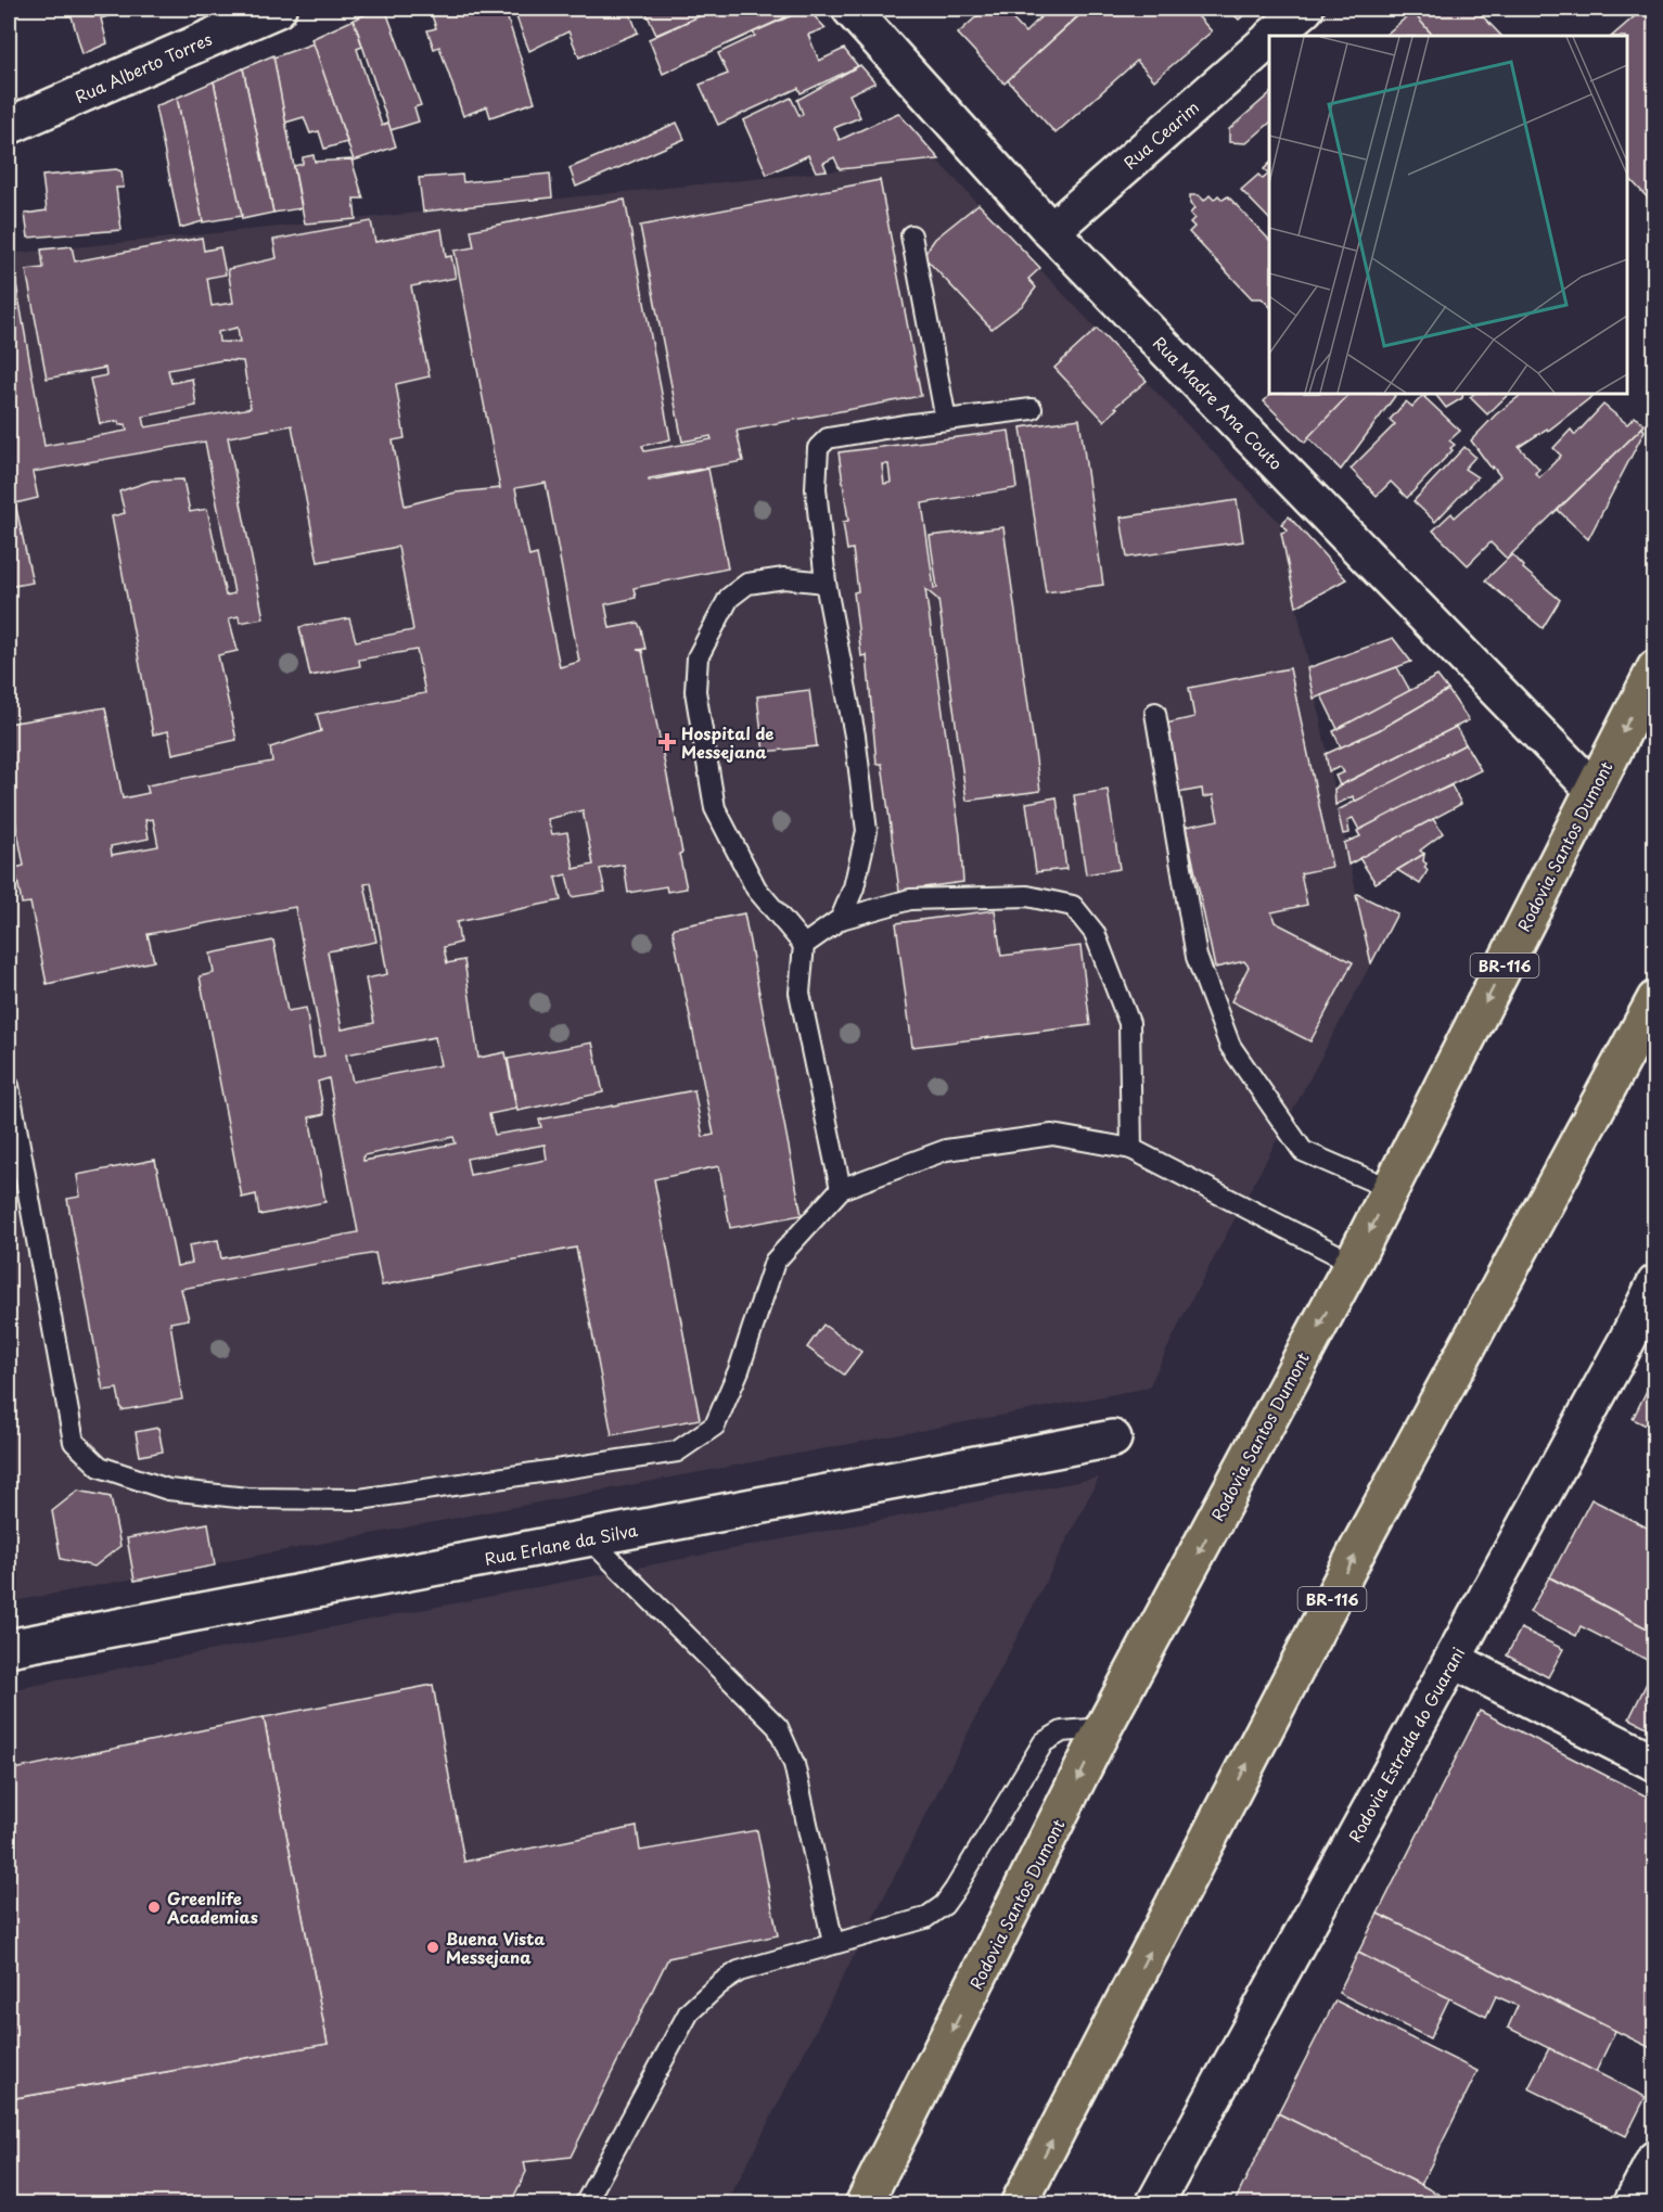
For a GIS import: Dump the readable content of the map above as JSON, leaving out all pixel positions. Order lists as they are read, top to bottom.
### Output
{
  "streets": {
    "highway": ["Rodovia Santos Dumont", "BR-116"],
    "street": [
      "Rua Alberto Torres",
      "Rua Cearim",
      "Rua Madre Ana Couto",
      "Rua Erlane da Silva",
      "Rodovia Estrada do Guarani"
    ]
  },
  "crossings": [
    ["Rua Cearim", "Rua Madre Ana Couto"],
    ["Rua Madre Ana Couto", "Rodovia Santos Dumont"]
  ],
  "places": {
    "health": ["Hospital de Messejana"],
    "other": ["Greenlife Academias", "Buena Vista Messejana"]
  }
}
